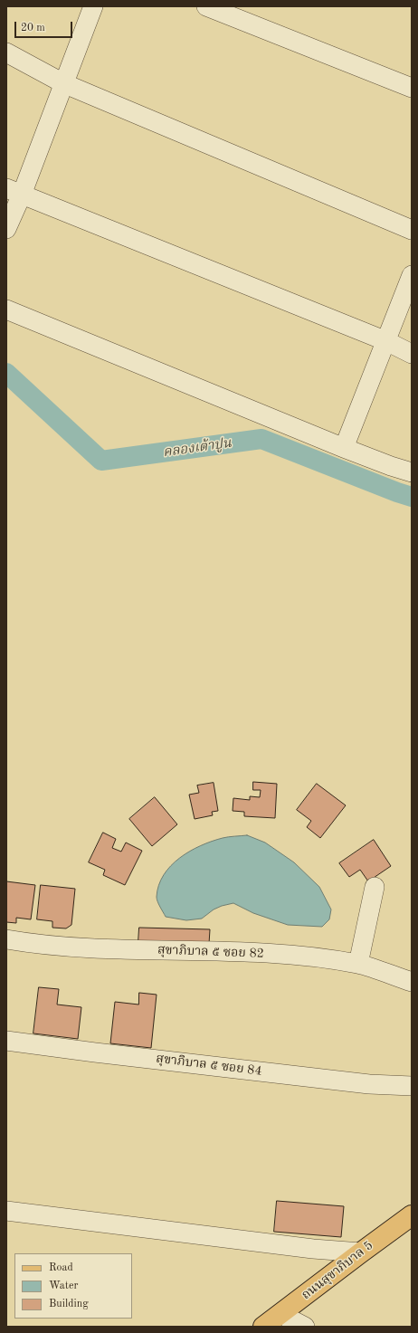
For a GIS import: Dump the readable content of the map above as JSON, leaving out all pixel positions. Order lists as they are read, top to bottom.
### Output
{
  "streets": {
    "main road": ["ถนนสุขาภิบาล 5"],
    "street": ["สุขาภิบาล ๕ ซอย 82", "สุขาภิบาล ๕ ซอย 84"]
  },
  "water": ["คลองเต้าปูน"],
  "legend": ["Road", "Water", "Building"],
  "scale_bar": "20 m"
}
